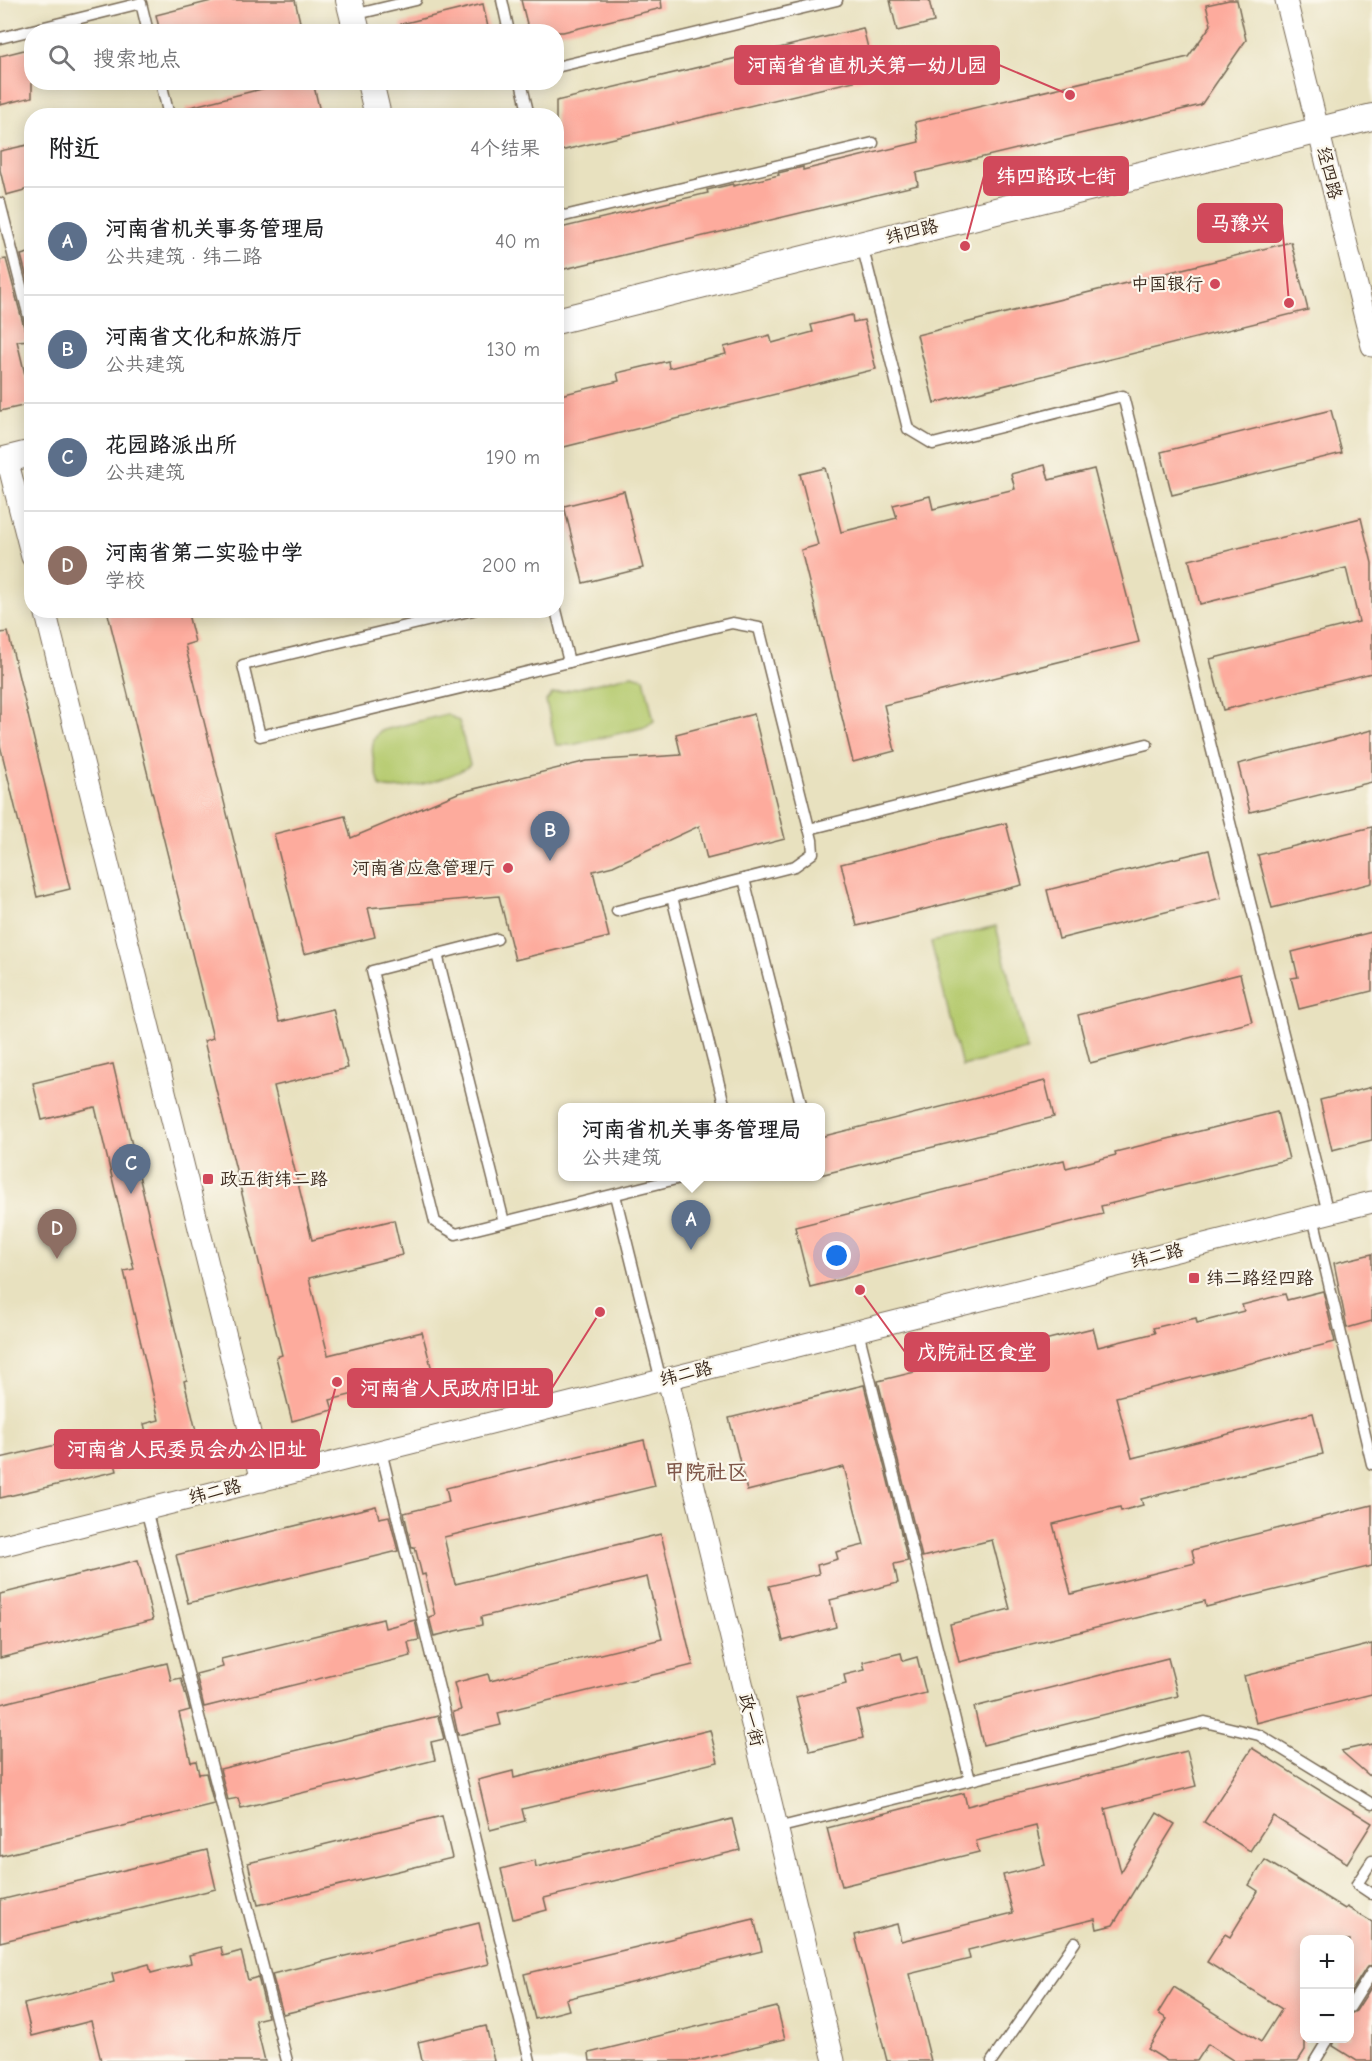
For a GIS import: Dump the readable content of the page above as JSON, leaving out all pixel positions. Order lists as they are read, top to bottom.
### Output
{
  "streets": {
    "street": [
      "经四路",
      "纬四路",
      "纬二路",
      "政一街"
    ]
  },
  "crossings": [
    ["经四路", "纬四路"],
    ["纬二路", "政一街"]
  ],
  "districts": ["甲院社区"],
  "places": {
    "other": [
      "河南省省直机关第一幼儿园",
      "纬四路政七街",
      "中国银行",
      "马豫兴",
      "河南省应急管理厅",
      "戊院社区食堂",
      "河南省人民政府旧址",
      "河南省人民委员会办公旧址"
    ],
    "transit": ["政五街纬二路", "纬二路经四路"]
  },
  "page": {
    "search": "搜索地点",
    "heading": ["附近", "4个结果"],
    "list": [
      {
        "mark": "A",
        "name": "河南省机关事务管理局",
        "note": "公共建筑 · 纬二路",
        "value": "40 m"
      },
      {
        "mark": "B",
        "name": "河南省文化和旅游厅",
        "note": "公共建筑",
        "value": "130 m"
      },
      {
        "mark": "C",
        "name": "花园路派出所",
        "note": "公共建筑",
        "value": "190 m"
      },
      {
        "mark": "D",
        "name": "河南省第二实验中学",
        "note": "学校",
        "value": "200 m"
      }
    ],
    "pins": [
      "B",
      "C",
      "A",
      "D"
    ],
    "popup": ["河南省机关事务管理局", "公共建筑"],
    "map_buttons": ["+", "−"]
  }
}
